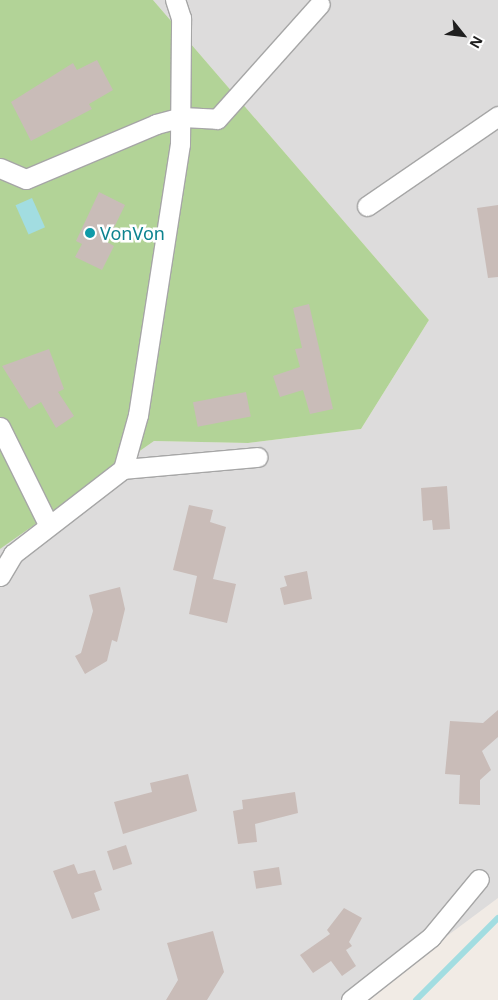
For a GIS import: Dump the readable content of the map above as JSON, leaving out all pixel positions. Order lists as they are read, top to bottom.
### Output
{
  "places": ["VonVon"],
  "north": "bottom right"
}
